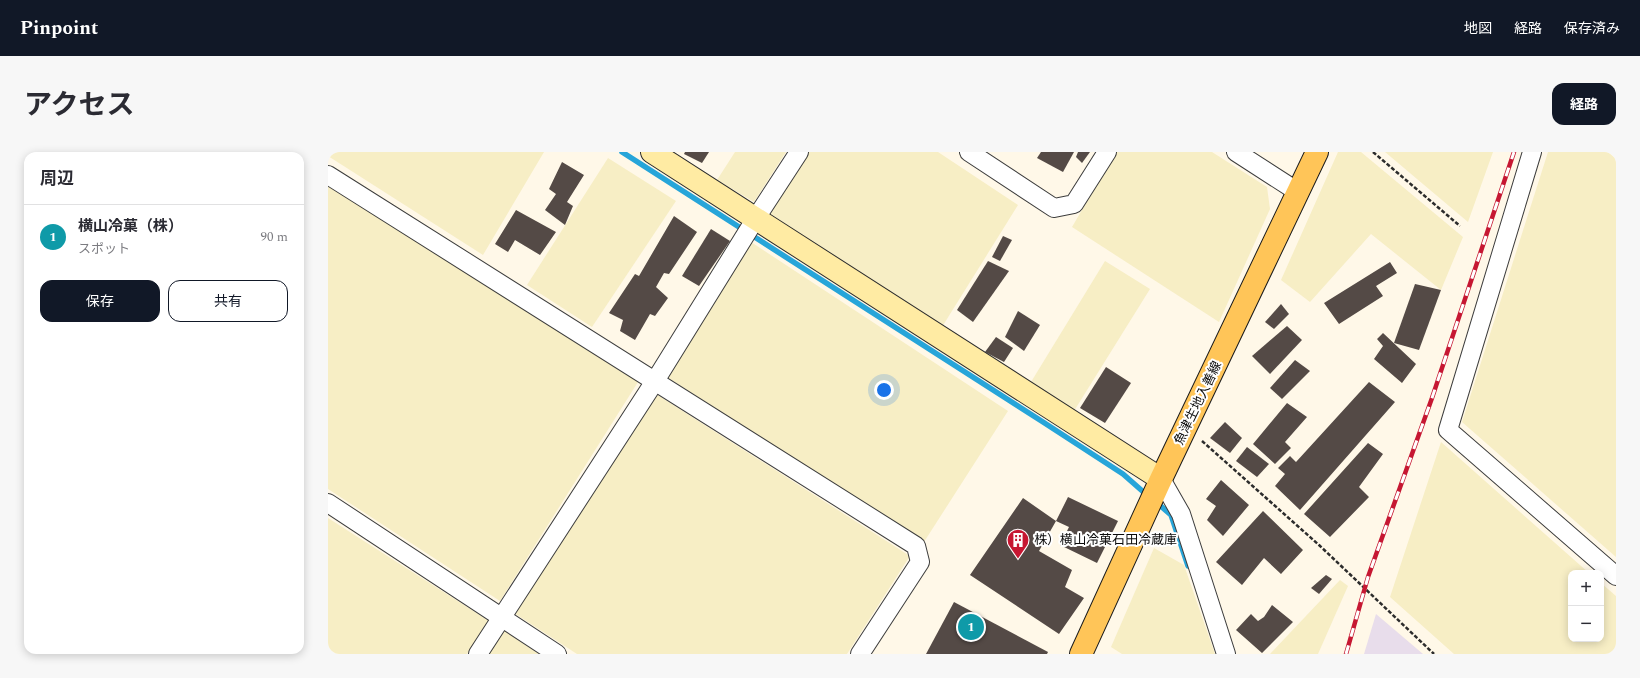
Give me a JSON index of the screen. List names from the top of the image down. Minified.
{"streets":{"main road":["魚津生地入善線"]},"places":{"building":["株）横山冷菓石田冷蔵庫"]},"page":{"header":"Pinpoint","nav":["地図","経路","保存済み"],"title":"アクセス","buttons":["経路",["保存","共有"]],"heading":"周辺","list":[{"mark":"1","name":"横山冷菓（株）","note":"スポット","value":"90 m"}],"map_buttons":["+","−"],"pins":"1"}}
